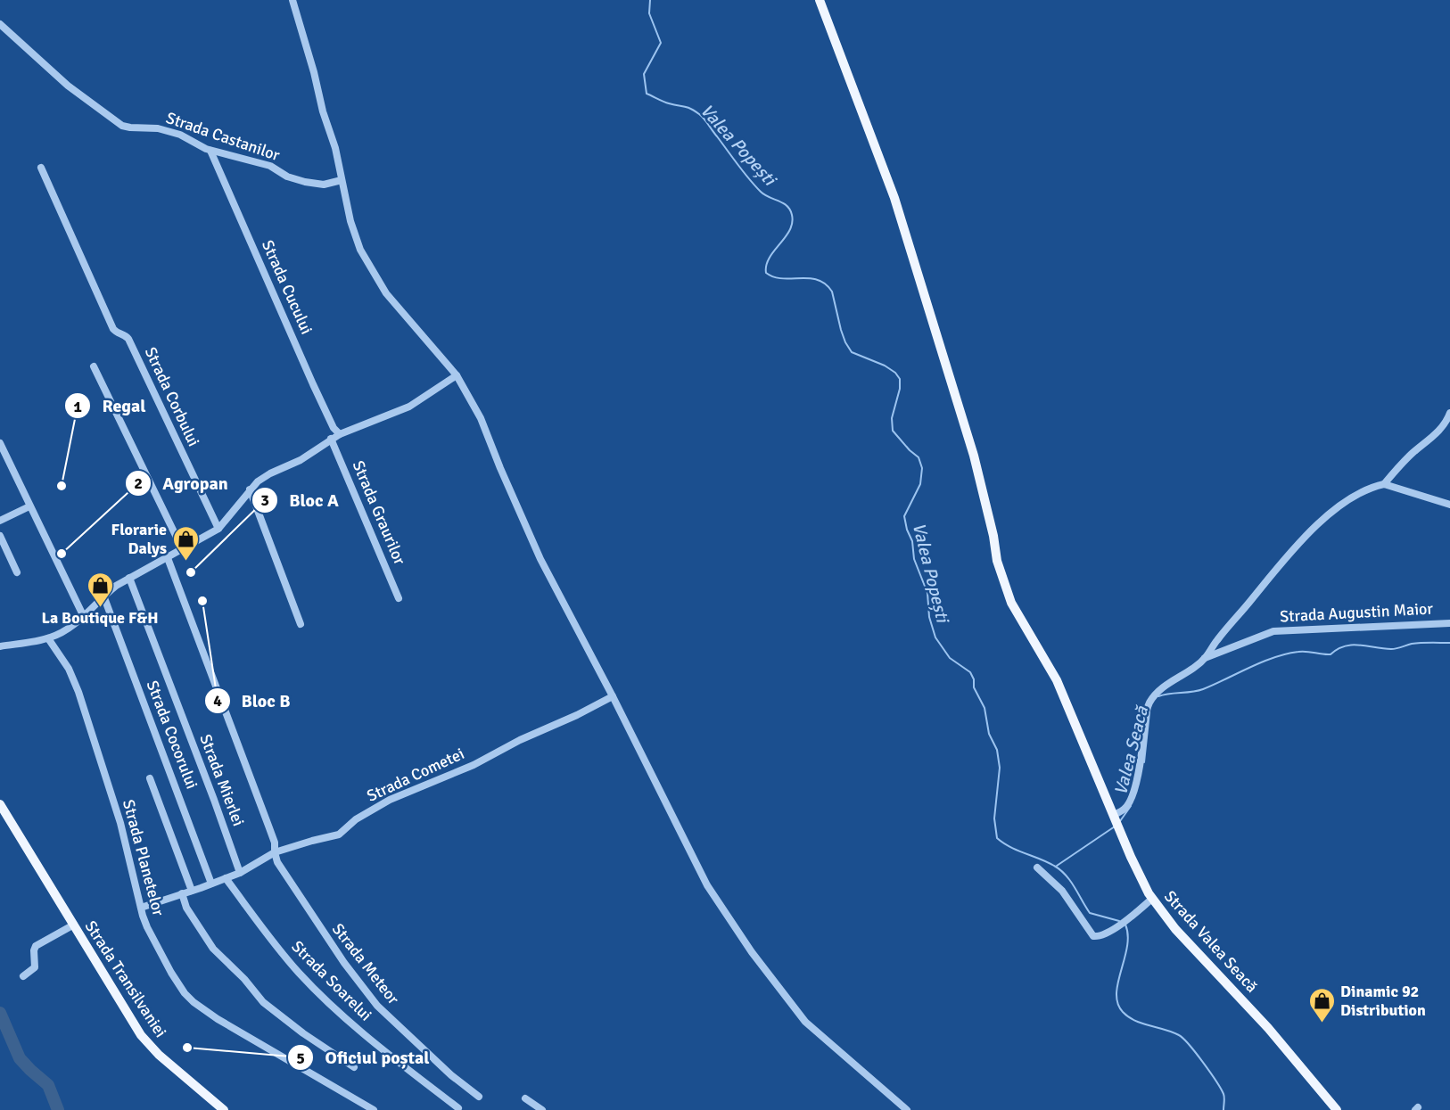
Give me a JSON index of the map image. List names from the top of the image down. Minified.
{"streets":{"main road":["Strada Valea Seacă","Strada Transilvaniei"],"street":["Strada Castanilor","Strada Cucului","Strada Corbului","Strada Graurilor","Strada Augustin Maior","Strada Cocorului","Strada Cometei","Strada Mierlei","Strada Planetelor","Strada Meteor","Strada Soarelui"]},"crossings":[["Strada Castanilor","Strada Cucului"],["Strada Cocorului","Strada Cometei"],["Strada Cometei","Strada Mierlei"],["Strada Cometei","Strada Planetelor"],["Strada Cometei","Strada Meteor"],["Strada Cometei","Strada Soarelui"]],"water":["Valea Popești","Valea Seacă"],"places":{"other":["Regal","Agropan","Bloc A","Bloc B","Oficiul poștal"],"shop":["Florarie Dalys","La Boutique F&H","Dinamic 92 Distribution"]}}
